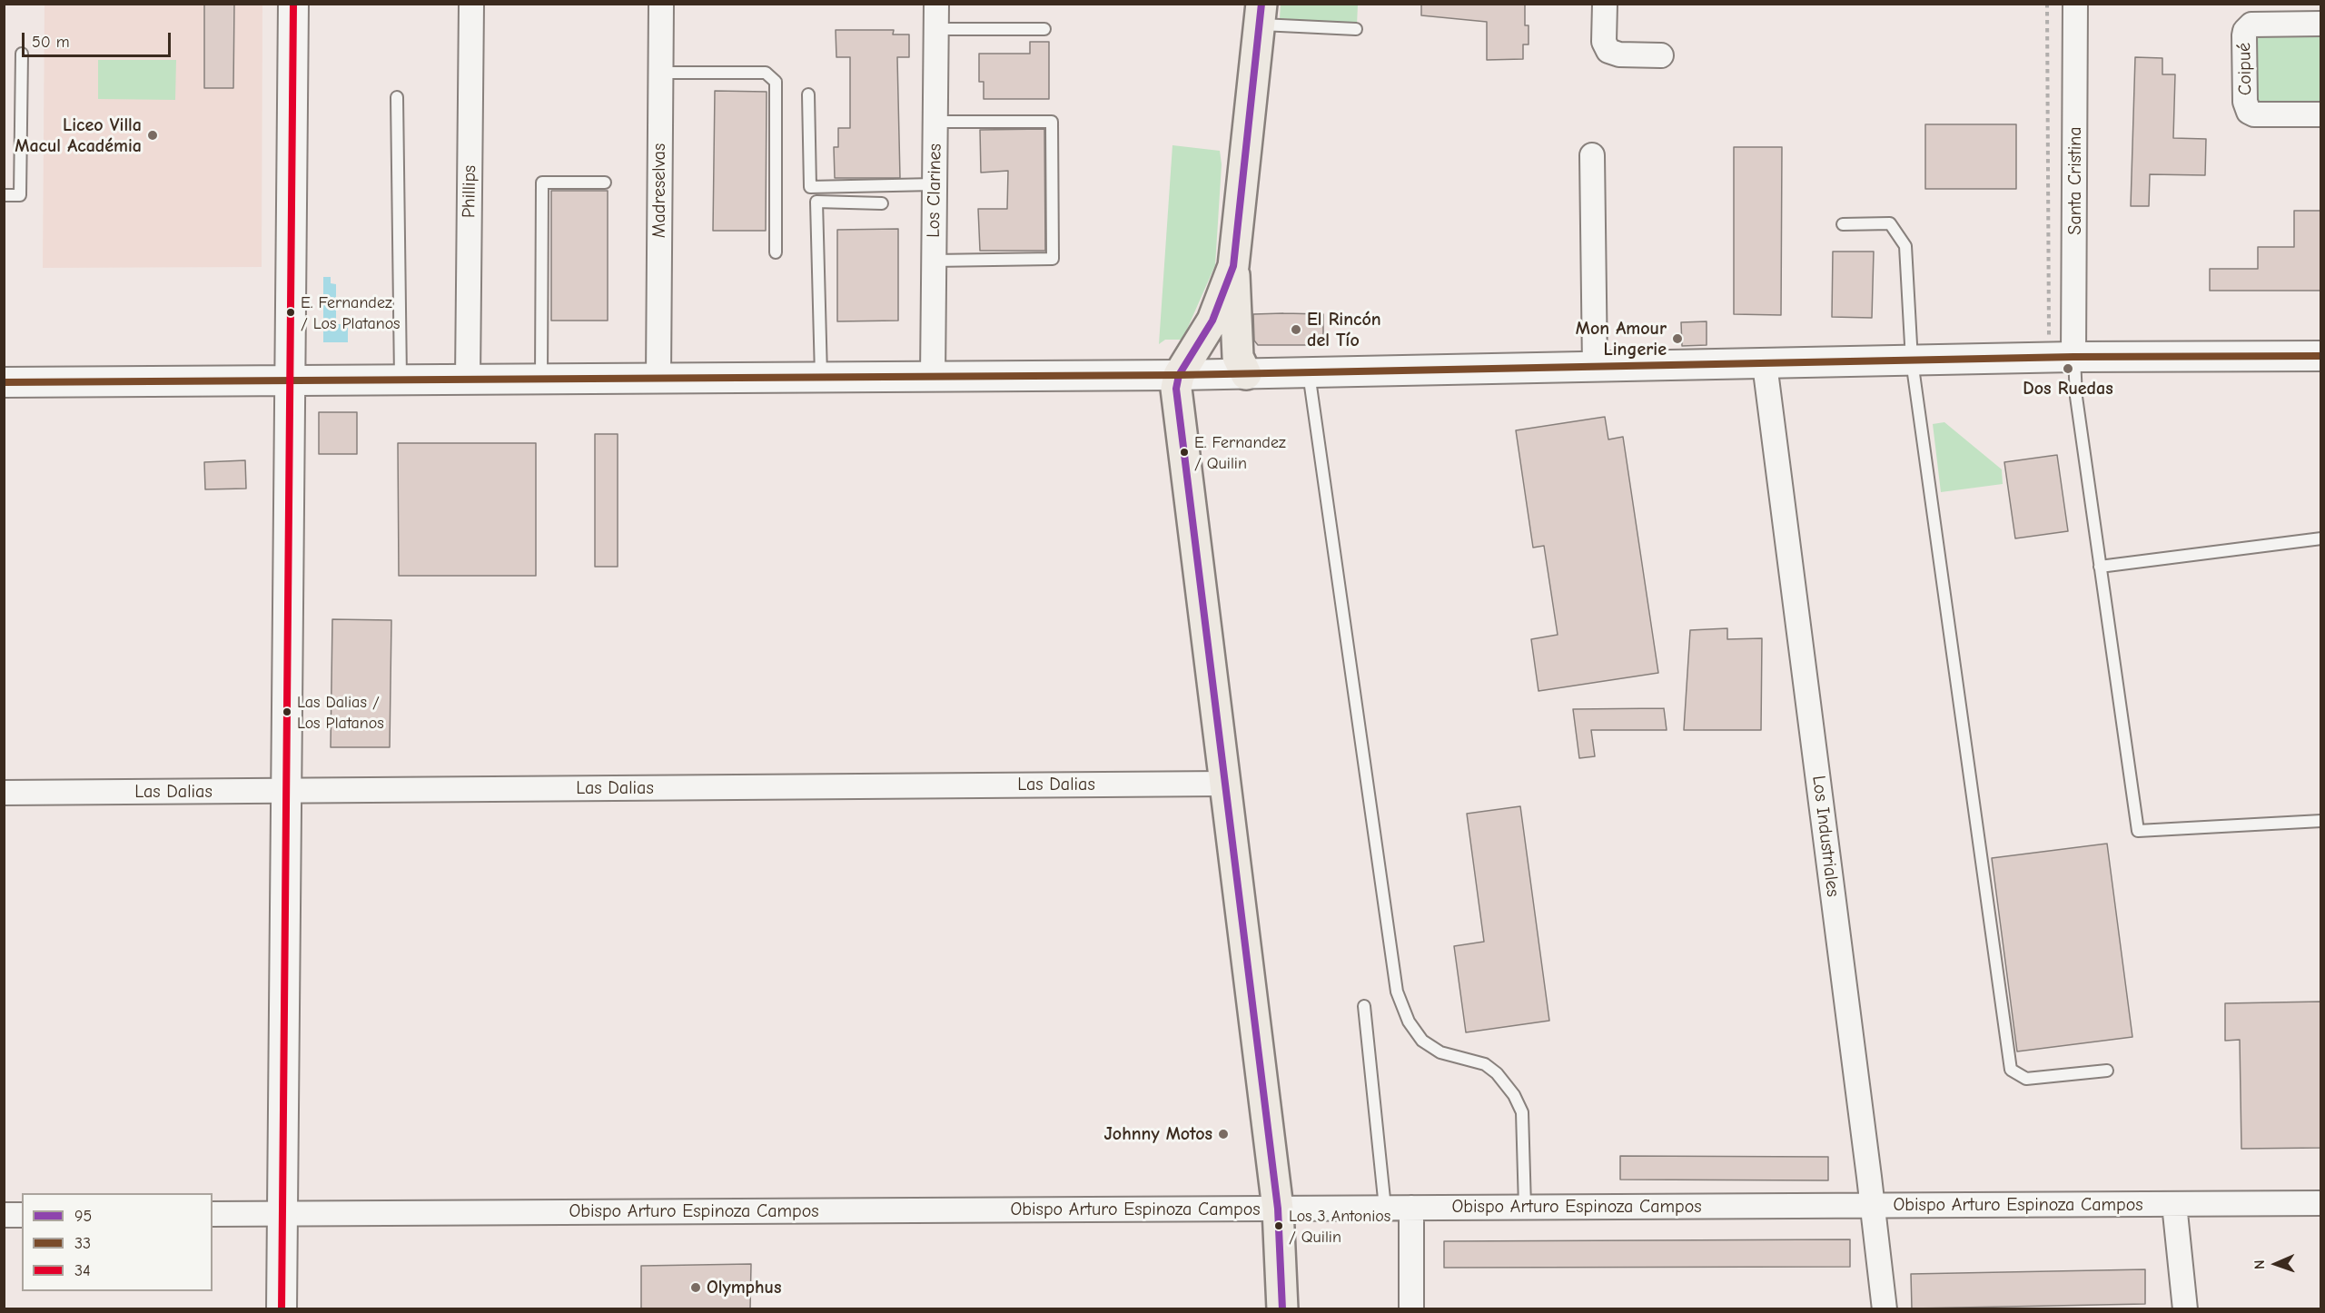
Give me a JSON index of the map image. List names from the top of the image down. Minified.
{"streets":{"street":["Coipué","Santa Cristina","Madreselvas","Los Clarines","Phillips","Las Dalias","Los Industriales","Obispo Arturo Espinoza Campos"]},"crossings":[["Los Industriales","Obispo Arturo Espinoza Campos"]],"places":["Liceo Villa Macul Académia","E. Fernandez / Los Platanos","El Rincón del Tío","Mon Amour Lingerie","Dos Ruedas","E. Fernandez / Quilin","Las Dalias / Los Platanos","Johnny Motos","Los 3 Antonios / Quilin","Olymphus"],"lines":["transit line 95","transit line 34","transit line 33"],"legend":["95","33","34"],"scale_bar":"50 m","north":"left"}
